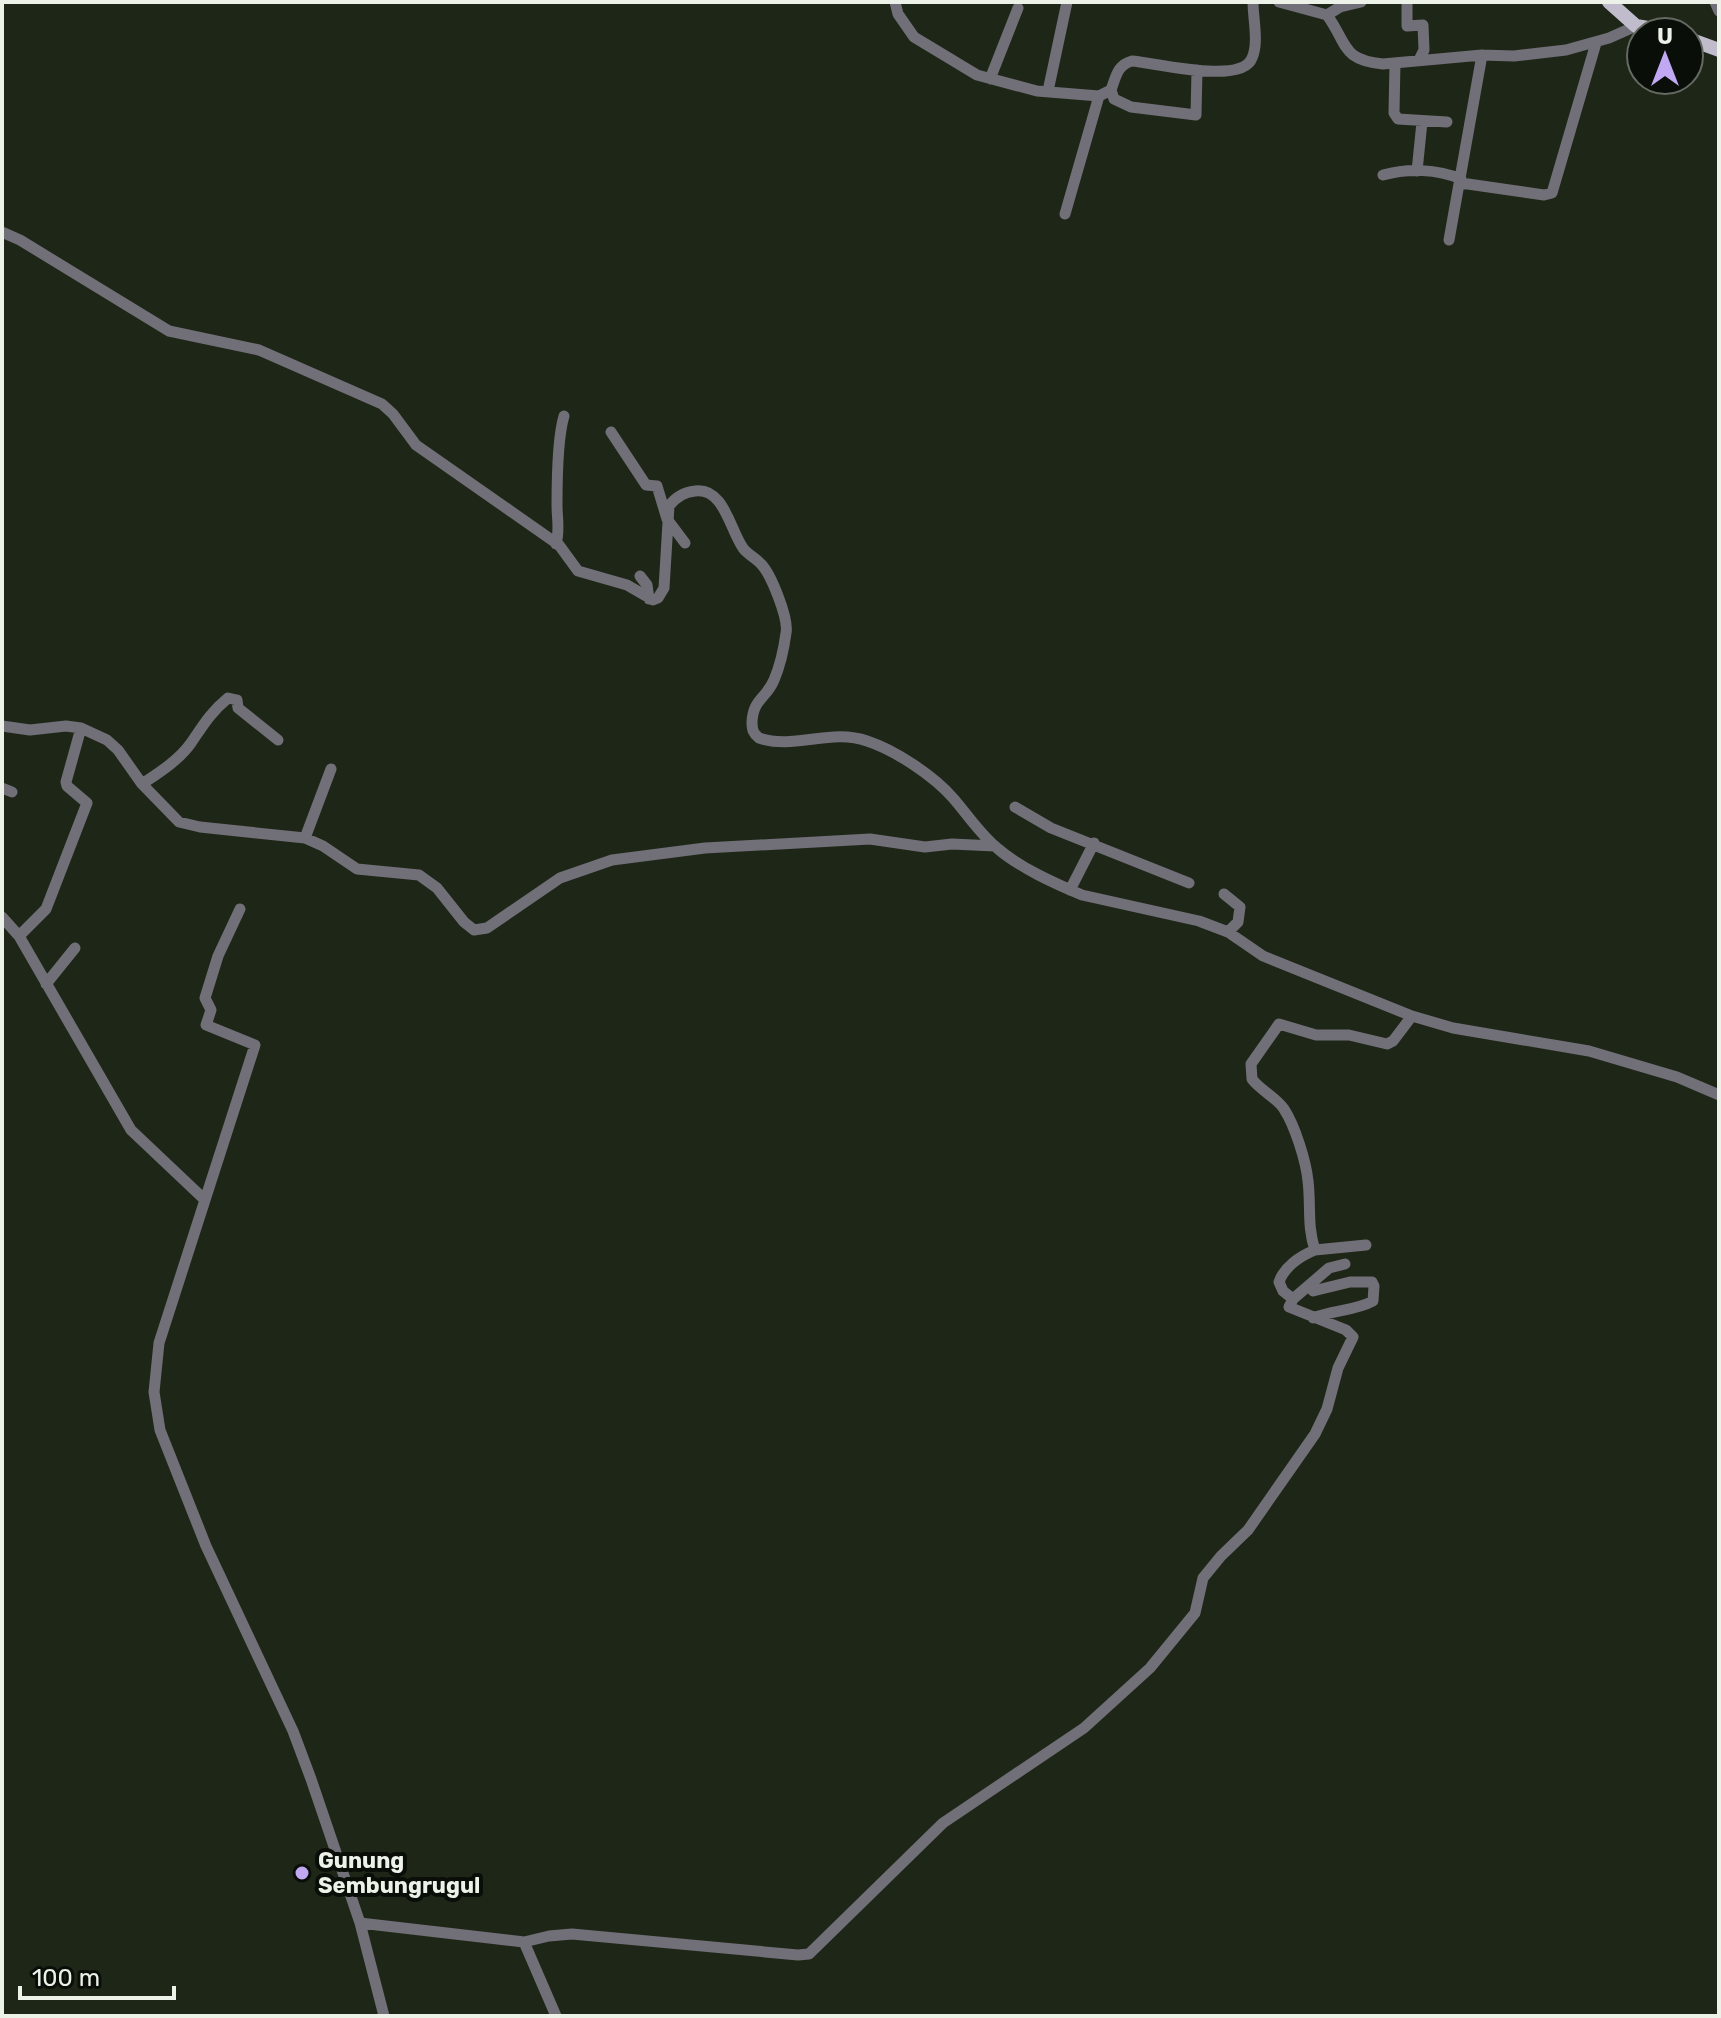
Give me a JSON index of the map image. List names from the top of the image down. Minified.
{"places":["Gunung Sembungrugul"],"scale_bar":"100 m","north":"top"}
